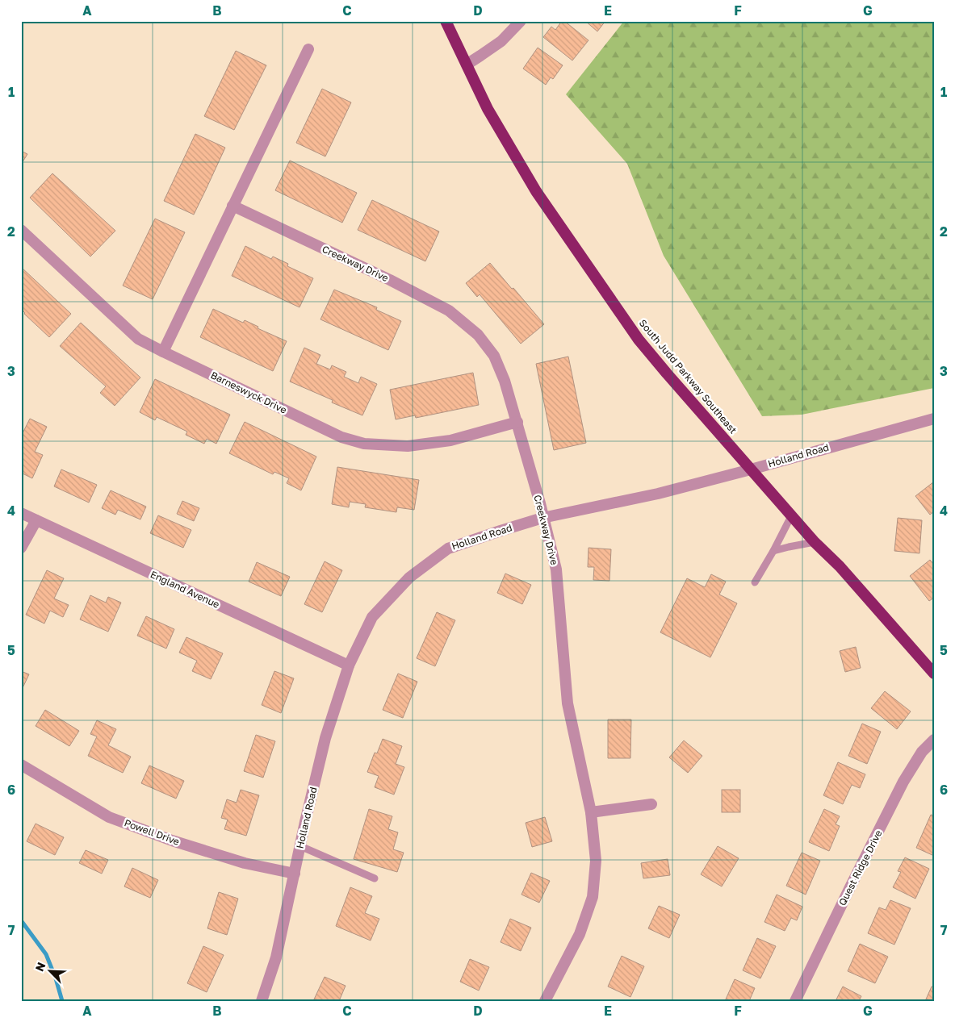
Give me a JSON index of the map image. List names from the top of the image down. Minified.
{"streets":{"highway":["South Judd Parkway Southeast"],"street":["Creekway Drive","Barneswyck Drive","Holland Road","England Avenue","Powell Drive","Quest Ridge Drive"]},"crossings":[["Creekway Drive","Barneswyck Drive"],["Creekway Drive","Holland Road"],["South Judd Parkway Southeast","Holland Road"],["Holland Road","England Avenue"],["Holland Road","Powell Drive"]],"north":"top left","grid":{"columns":["A","B","C","D","E","F","G"],"rows":["1","2","3","4","5","6","7"]}}
